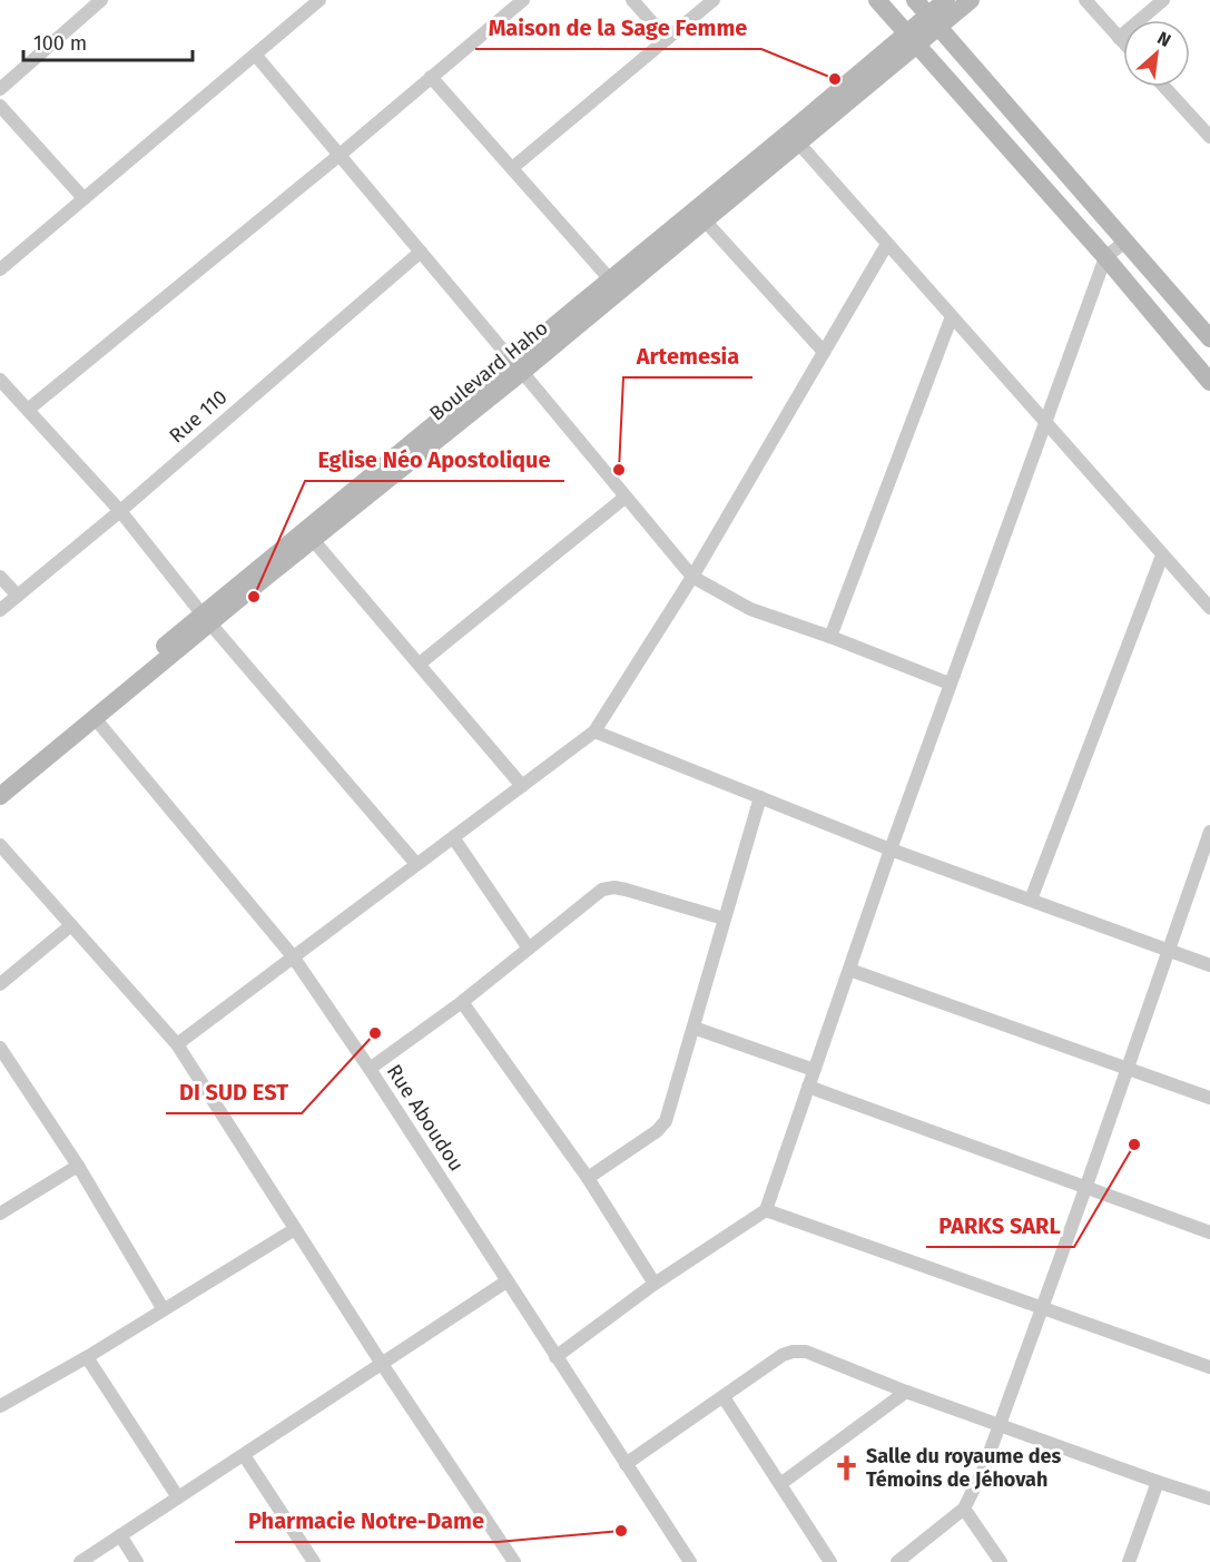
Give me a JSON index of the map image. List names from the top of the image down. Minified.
{"streets":{"main road":["Boulevard Haho"],"street":["Rue 110","Rue Aboudou"]},"crossings":[["Boulevard Haho","Rue Aboudou"]],"places":{"other":["Maison de la Sage Femme","Artemesia","Eglise Néo Apostolique","DI SUD EST","PARKS SARL","Pharmacie Notre-Dame"],"church":["Salle du royaume des Témoins de Jéhovah"]},"scale_bar":"100 m","north":"top right"}
